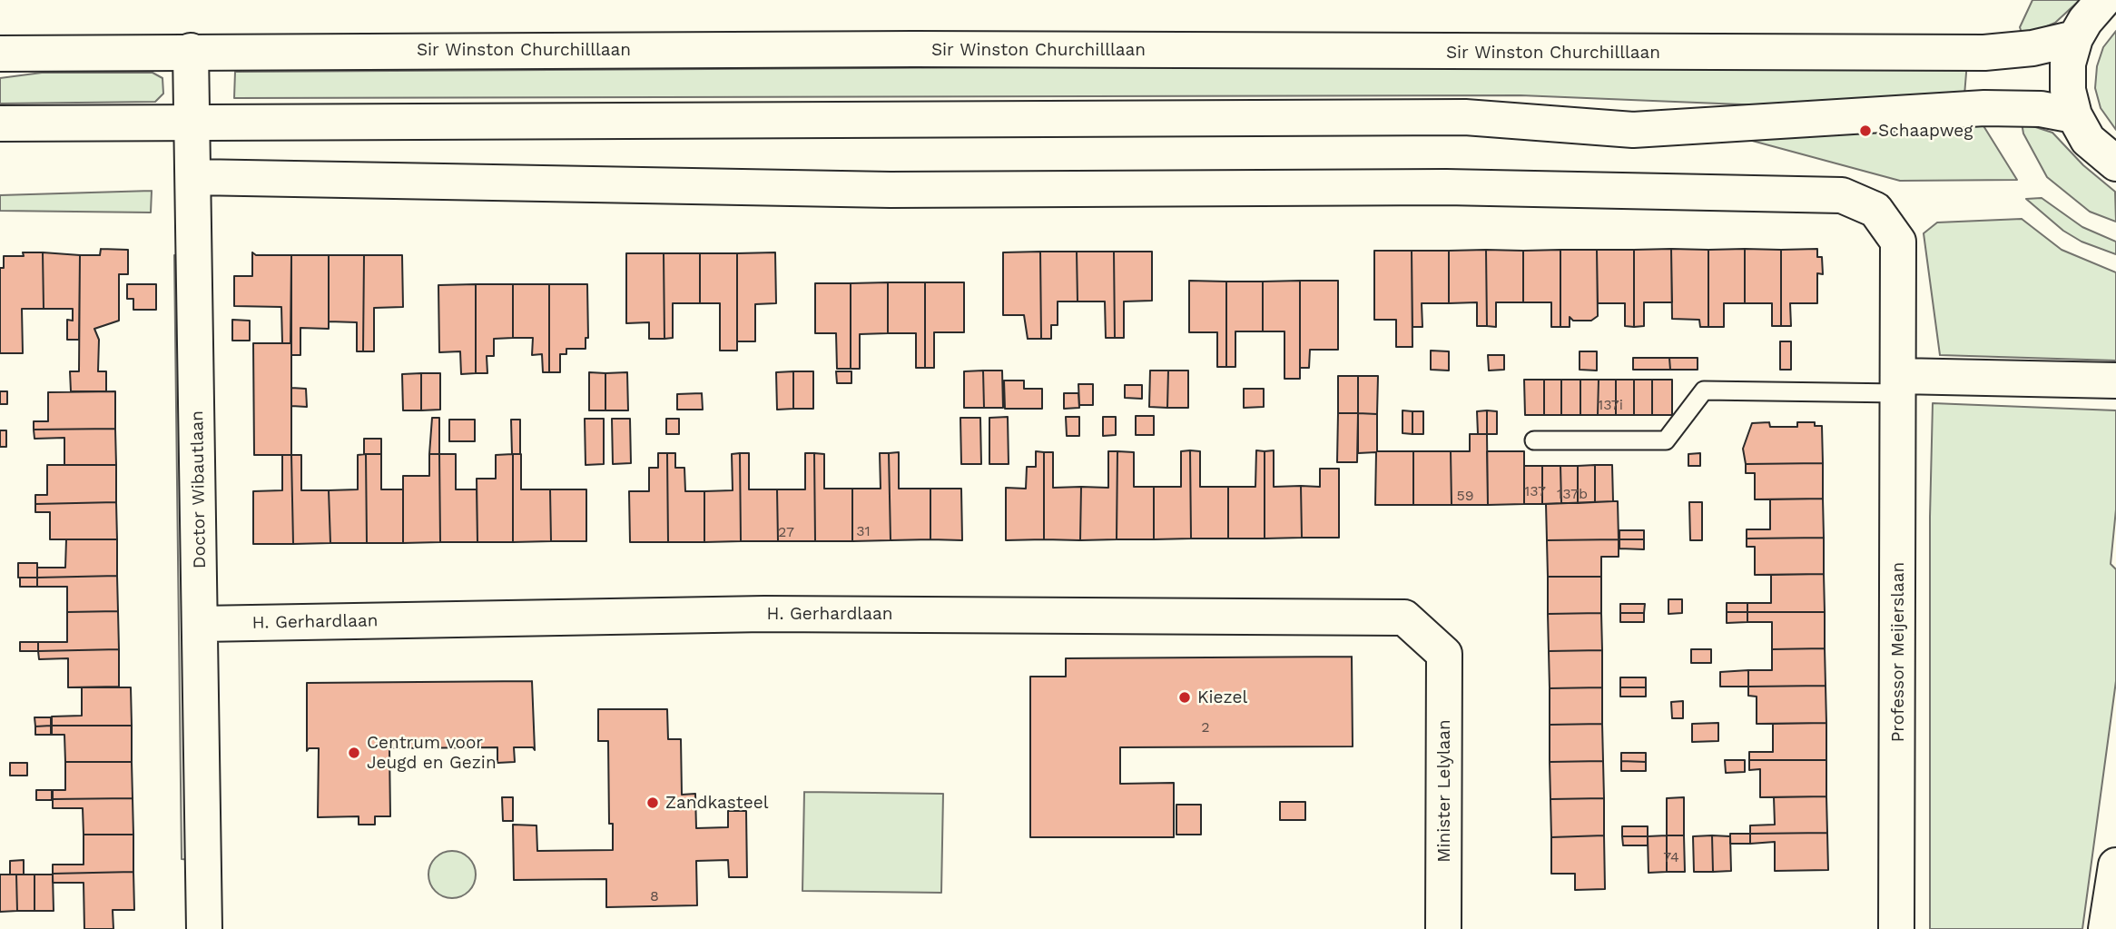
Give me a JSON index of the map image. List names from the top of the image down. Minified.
{"streets":{"street":["Sir Winston Churchilllaan","Doctor Wibautlaan","H. Gerhardlaan","Professor Meijerslaan","Minister Lelylaan"]},"crossings":[["Sir Winston Churchilllaan","Doctor Wibautlaan"],["Doctor Wibautlaan","H. Gerhardlaan"],["Doctor Wibautlaan","Professor Meijerslaan"],["H. Gerhardlaan","Minister Lelylaan"]],"places":["Schaapweg","Kiezel","Centrum voor Jeugd en Gezin","Zandkasteel"],"house_numbers":["137i","137","137b","59","31","27","2","74","8"]}
